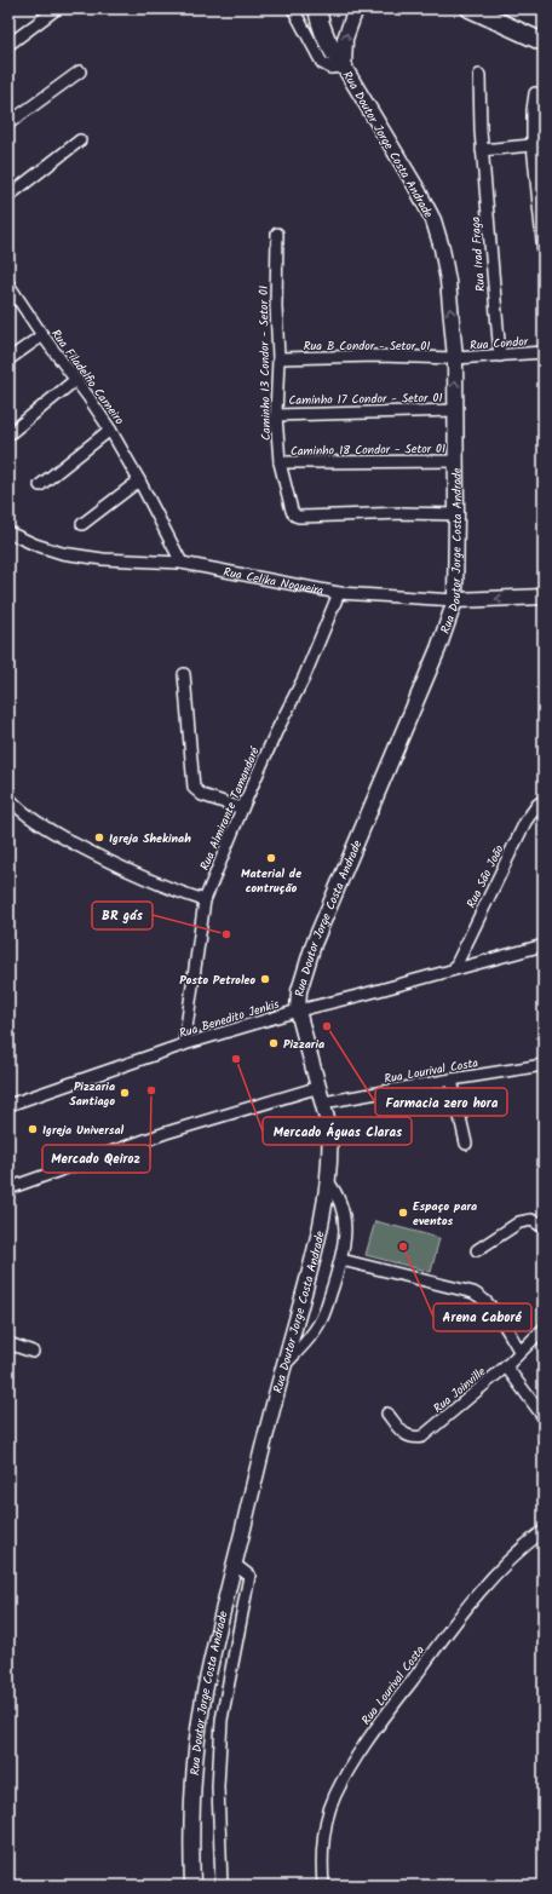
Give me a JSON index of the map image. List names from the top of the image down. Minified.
{"streets":{"main road":["Rua Doutor Jorge Costa Andrade","Rua Celika Nogueira"],"street":["Rua Irad Fraga","Rua Condor","Rua B Condor - Setor 01","Caminho 13 Condor - Setor 01","Rua Filadelfio Carneiro","Caminho 17 Condor - Setor 01","Caminho 18 Condor - Setor 01","Rua Almirante Tamandaré","Rua São João","Rua Benedito Jenkis","Rua Lourival Costa","Rua Joinville"]},"crossings":[["Rua Doutor Jorge Costa Andrade","Rua Condor"],["Rua Doutor Jorge Costa Andrade","Rua B Condor - Setor 01"],["Rua Doutor Jorge Costa Andrade","Caminho 13 Condor - Setor 01"],["Rua Doutor Jorge Costa Andrade","Caminho 17 Condor - Setor 01"],["Rua Doutor Jorge Costa Andrade","Caminho 18 Condor - Setor 01"],["Rua Doutor Jorge Costa Andrade","Rua Celika Nogueira"],["Rua Doutor Jorge Costa Andrade","Rua Benedito Jenkis"],["Rua Doutor Jorge Costa Andrade","Rua Lourival Costa"],["Rua Irad Fraga","Rua Condor"],["Rua Condor","Rua B Condor - Setor 01"],["Rua B Condor - Setor 01","Caminho 13 Condor - Setor 01"],["Caminho 13 Condor - Setor 01","Caminho 17 Condor - Setor 01"],["Caminho 13 Condor - Setor 01","Caminho 18 Condor - Setor 01"],["Rua Filadelfio Carneiro","Rua Celika Nogueira"],["Rua Celika Nogueira","Rua Almirante Tamandaré"],["Rua Almirante Tamandaré","Rua Benedito Jenkis"],["Rua São João","Rua Benedito Jenkis"]],"places":["Igreja Shekinah","Material de contrução","BR gás","Posto Petroleo","Farmacia zero hora","Pizzaria","Mercado Águas Claras","Mercado Qeiroz","Pizzaria Santiago","Igreja Universal","Espaço para eventos","Arena Caboré"]}
